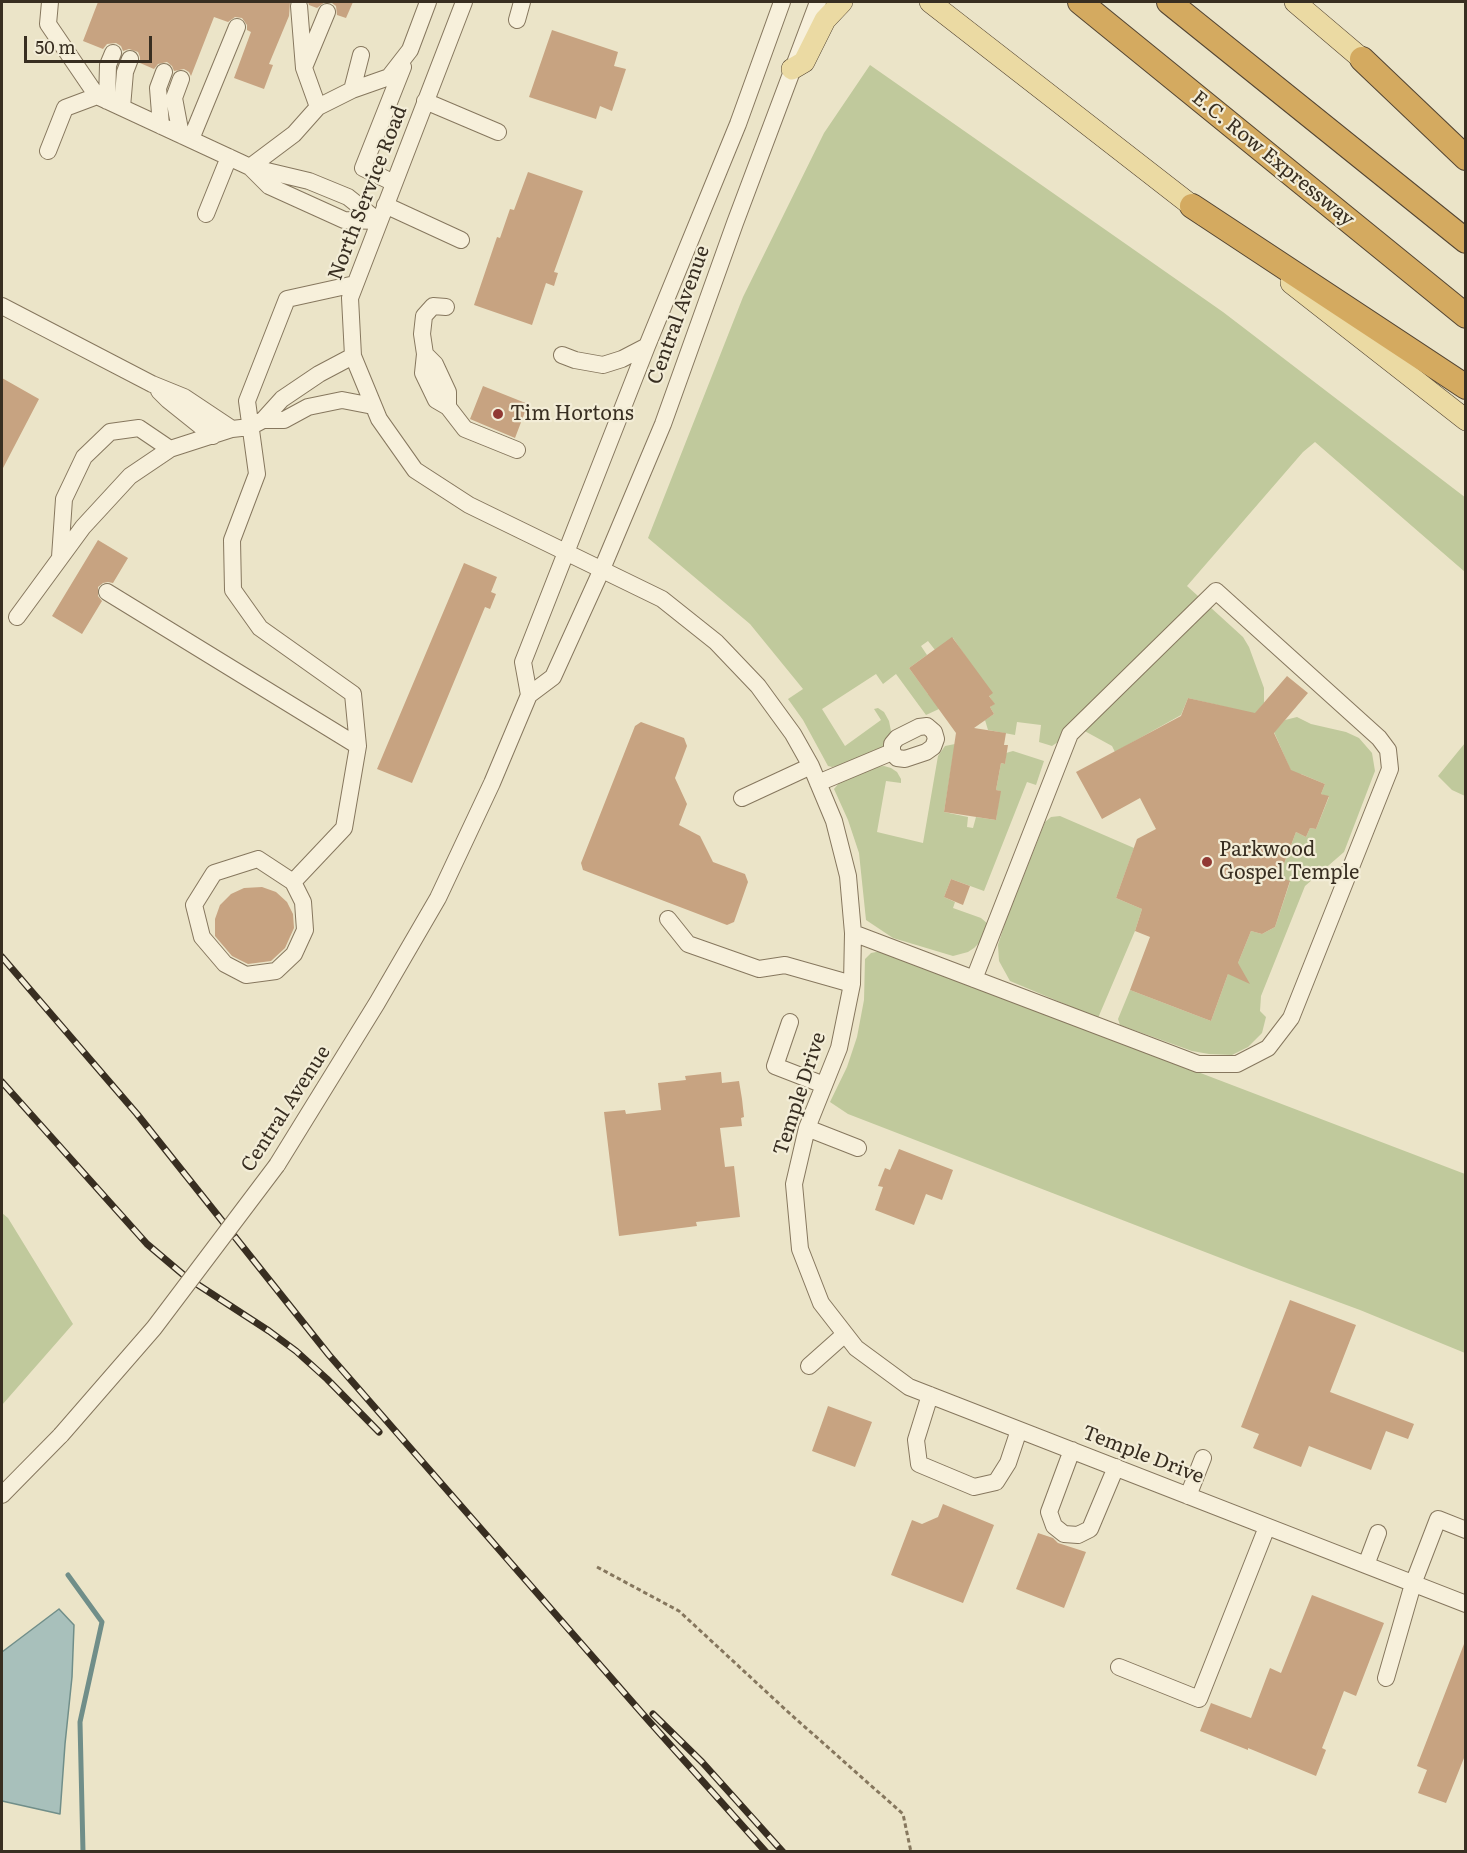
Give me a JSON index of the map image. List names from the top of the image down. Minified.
{"streets":{"highway":["E.C. Row Expressway"],"street":["North Service Road","Central Avenue","Temple Drive"]},"crossings":[["North Service Road","Central Avenue"],["North Service Road","Temple Drive"],["Central Avenue","Temple Drive"]],"places":["Tim Hortons","Parkwood Gospel Temple"],"scale_bar":"50 m"}
